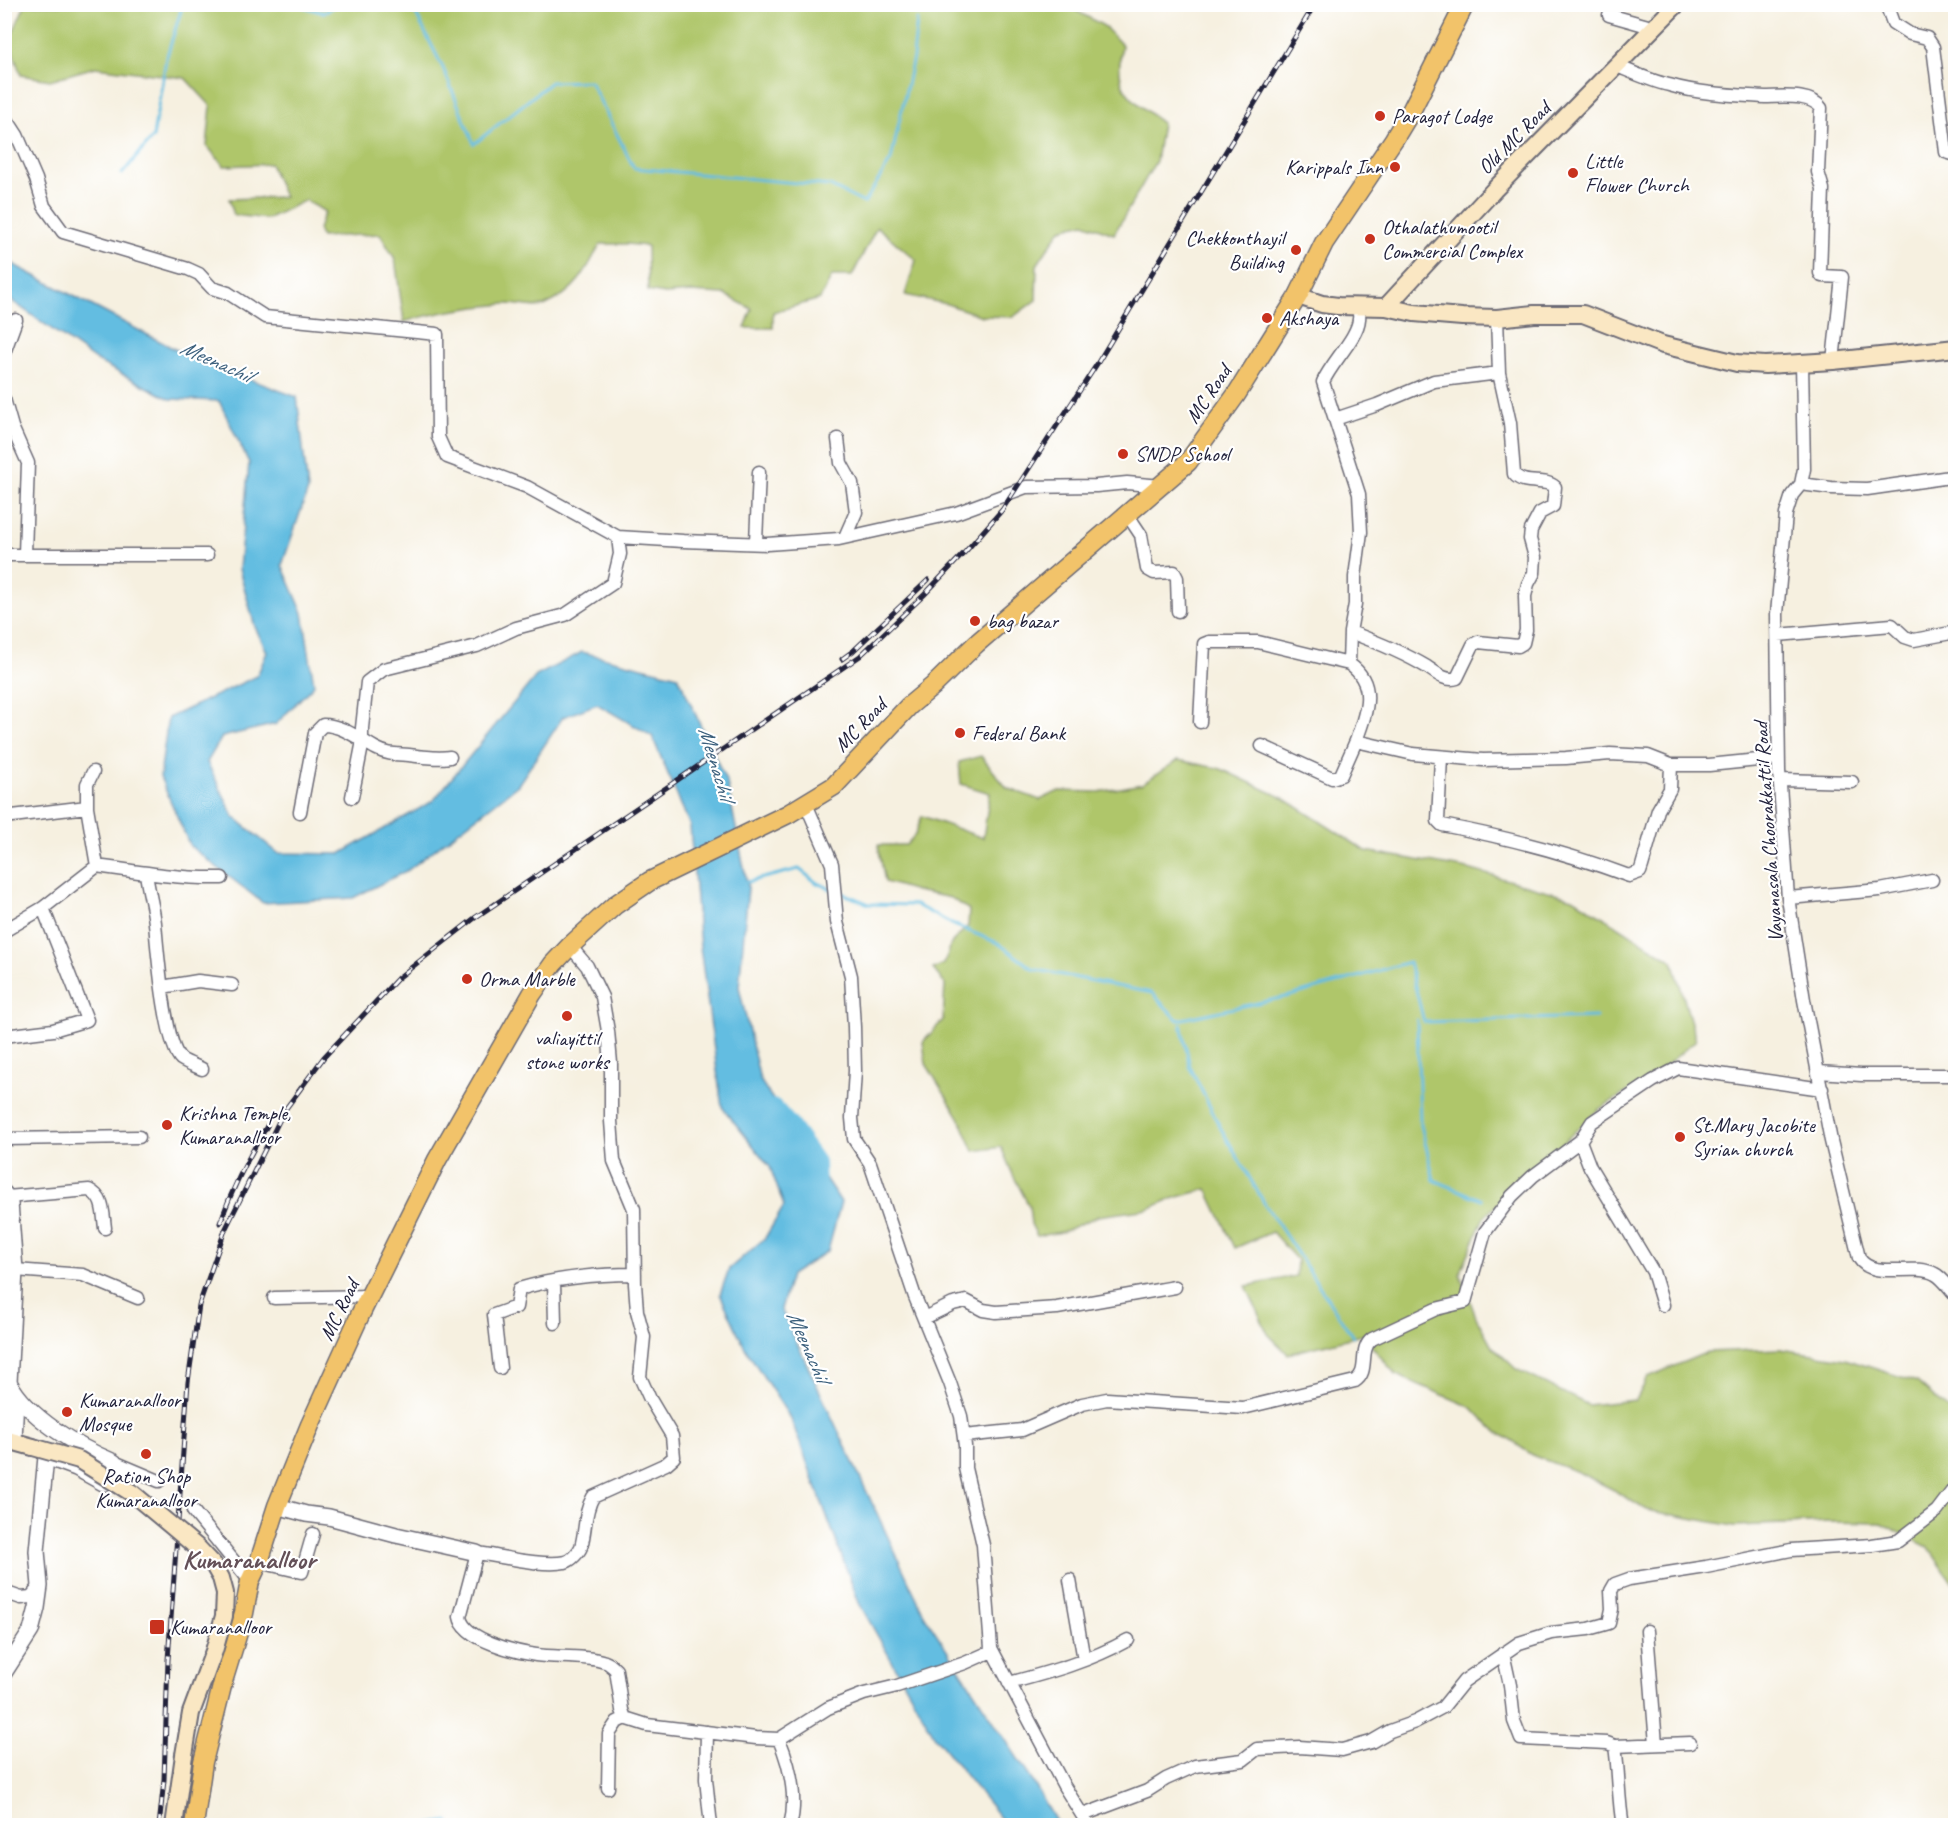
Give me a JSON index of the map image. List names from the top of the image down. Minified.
{"streets":{"main road":["Old MC Road","MC Road"],"street":["Vayanasala Choorakkattil Road"]},"districts":["Kumaranalloor"],"water":["Meenachil"],"places":{"other":["Paragot Lodge","Karippals Inn","Little Flower Church","Othalathumootil Commercial Complex","Chekkonthayil Building","Akshaya","SNDP School","bag bazar","Federal Bank","Orma Marble","valiayittil stone works","Krishna Temple, Kumaranalloor","St.Mary Jacobite Syrian church","Kumaranalloor Mosque","Ration Shop Kumaranalloor"],"transit":["Kumaranalloor"]}}
